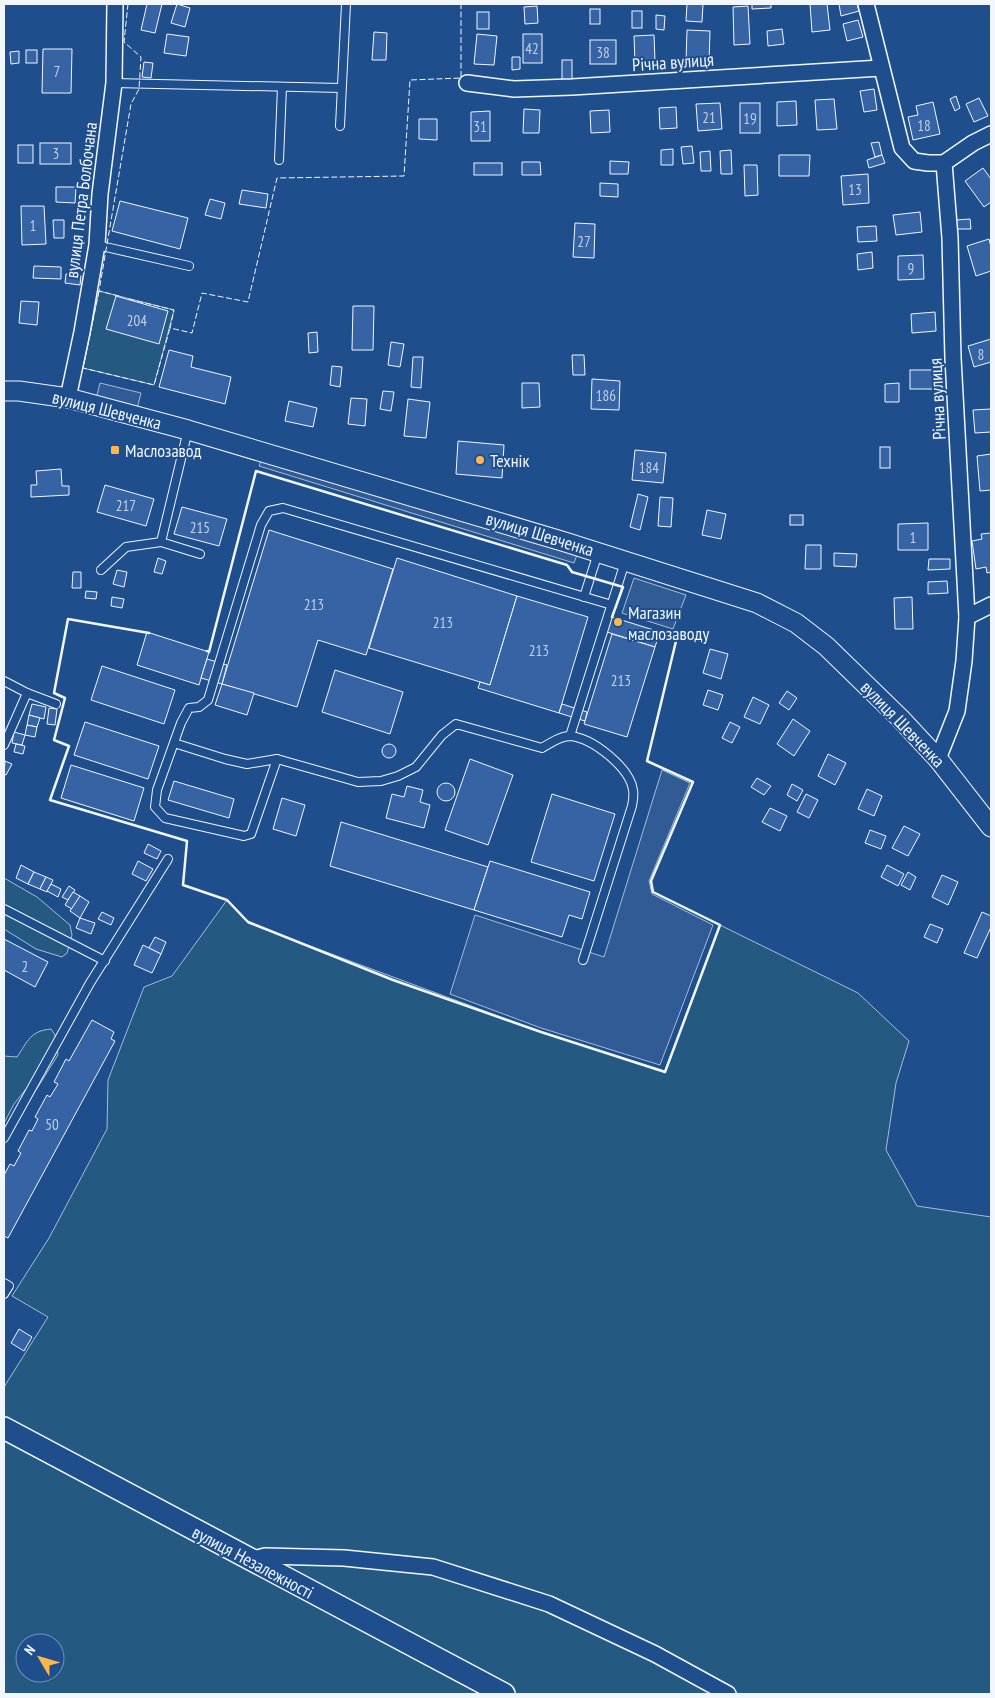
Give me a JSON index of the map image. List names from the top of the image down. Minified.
{"streets":{"main road":["вулиця Незалежності"],"street":["Річна вулиця","вулиця Петра Болбочана","вулиця Шевченка"]},"crossings":[["Річна вулиця","вулиця Шевченка"],["вулиця Петра Болбочана","вулиця Шевченка"]],"places":{"transit":["Маслозавод"],"other":["Технік","Магазин маслозаводу"]},"house_numbers":["42","38","7","21","19","18","31","3","13","1","27","9","204","8","186","184","217","215","1","213","213","213","213","2","50"],"north":"top left"}
